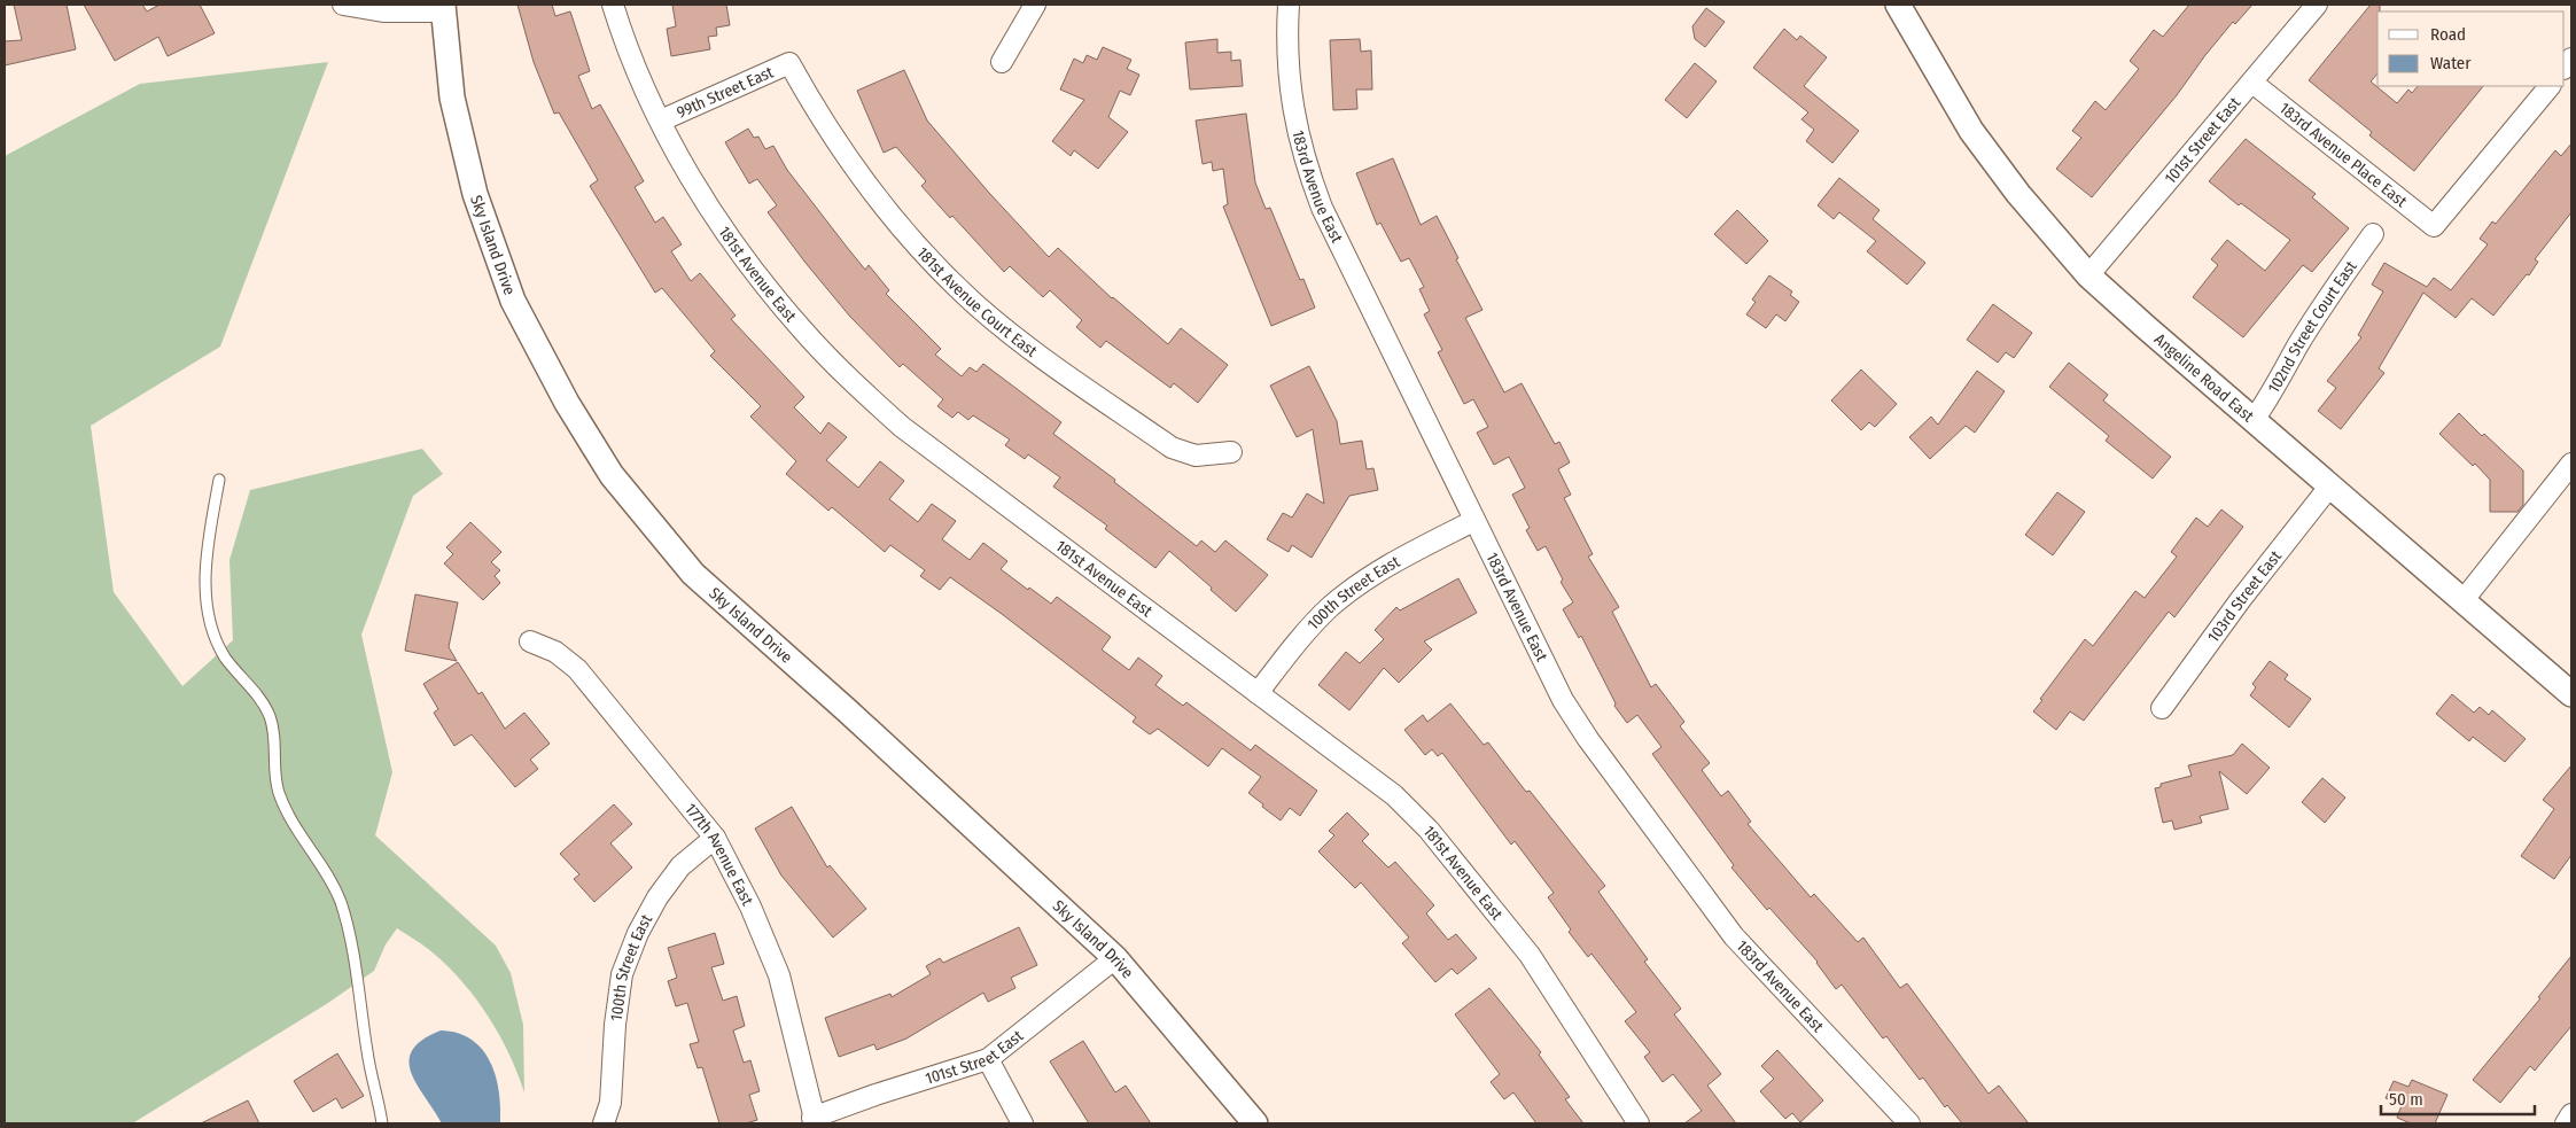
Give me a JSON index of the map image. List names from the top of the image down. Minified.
{"streets":{"street":["99th Street East","101st Street East","183rd Avenue Place East","183rd Avenue East","Sky Island Drive","181st Avenue East","181st Avenue Court East","102nd Street Court East","Angeline Road East","100th Street East","103rd Street East","177th Avenue East"]},"crossings":[["99th Street East","181st Avenue East"],["99th Street East","181st Avenue Court East"],["101st Street East","183rd Avenue Place East"],["101st Street East","Sky Island Drive"],["101st Street East","Angeline Road East"],["101st Street East","177th Avenue East"],["183rd Avenue East","100th Street East"],["181st Avenue East","100th Street East"],["102nd Street Court East","Angeline Road East"],["Angeline Road East","103rd Street East"],["100th Street East","177th Avenue East"]],"legend":["Road","Water"],"scale_bar":"50 m"}
